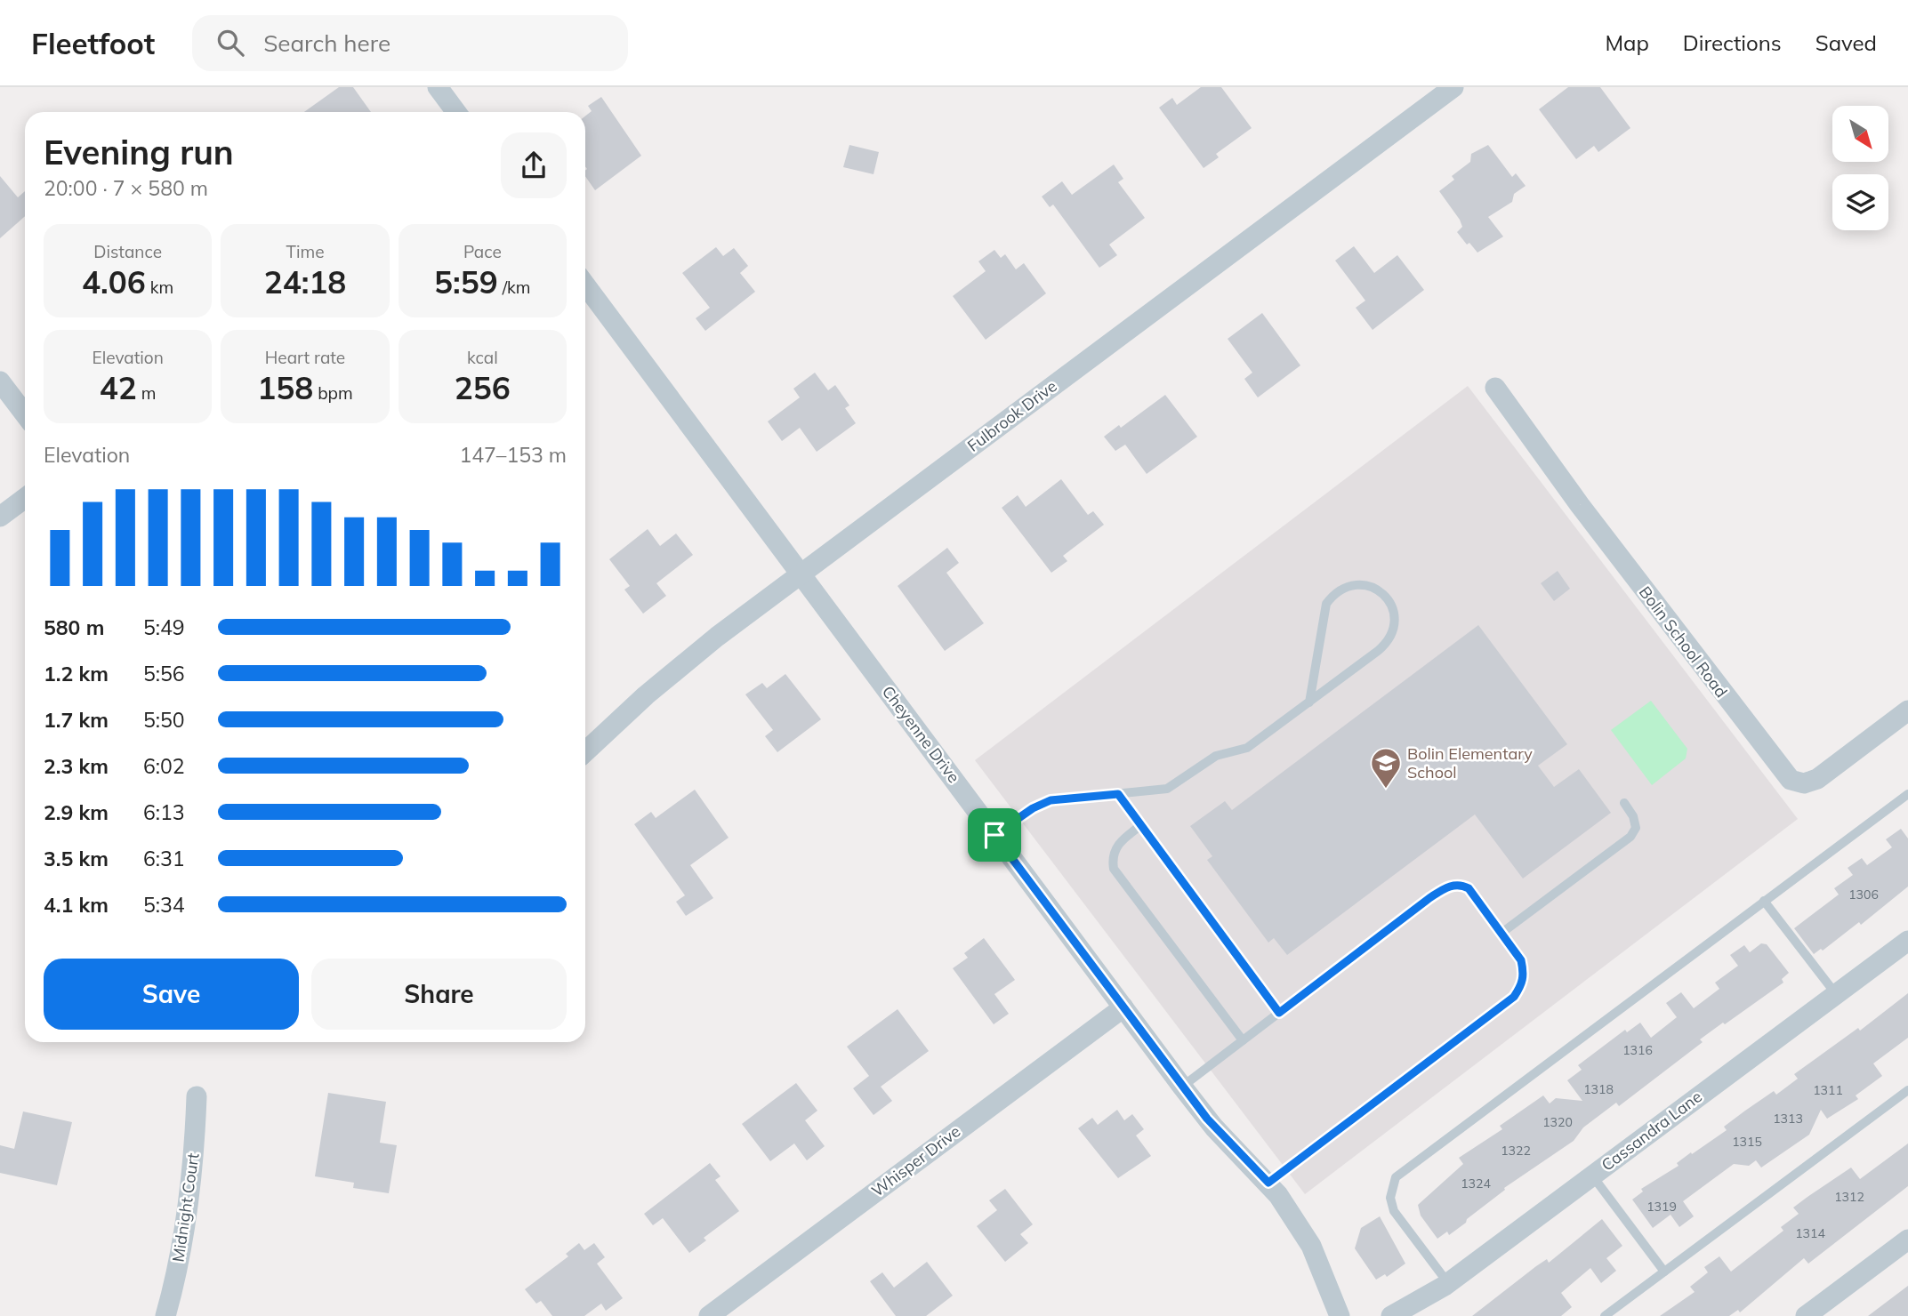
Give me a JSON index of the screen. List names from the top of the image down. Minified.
{"streets":{"street":["Fulbrook Drive","Bolin School Road","Cheyenne Drive","Cassandra Lane","Whisper Drive","Midnight Court"]},"crossings":[["Fulbrook Drive","Cheyenne Drive"],["Cheyenne Drive","Whisper Drive"]],"places":{"school or university":["Bolin Elementary School"]},"house_numbers":["1306","1316","1318","1311","1313","1320","1315","1322","1324","1312","1319","1314"],"north":"bottom right","page":{"header":"Fleetfoot","search":"Search here","nav":["Map","Directions","Saved"],"heading":["Evening run","20:00 · 7 × 580 m"],"stats":[["Distance","4.06 km"],["Time","24:18"],["Pace","5:59 /km"],["Elevation","42 m"],["Heart rate","158 bpm"],["kcal","256"]],"chart":["Elevation","147–153 m"],"list":[{"name":"580 m","note":"5:49"},{"name":"1.2 km","note":"5:56"},{"name":"1.7 km","note":"5:50"},{"name":"2.3 km","note":"6:02"},{"name":"2.9 km","note":"6:13"},{"name":"3.5 km","note":"6:31"},{"name":"4.1 km","note":"5:34"}],"buttons":["Save","Share"]}}
